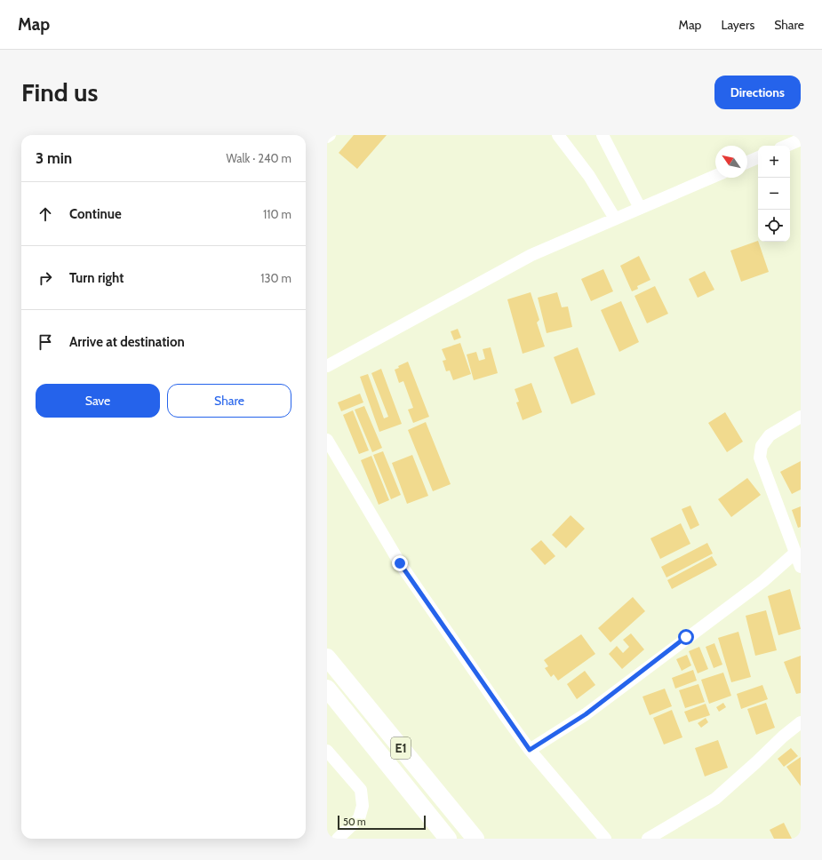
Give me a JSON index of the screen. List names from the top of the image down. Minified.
{"streets":{"highway":["E1"]},"scale_bar":"50 m","north":"top left","page":{"header":"Map","nav":["Map","Layers","Share"],"buttons":["Directions",["Save","Share"]],"title":"Find us","heading":["3 min","Walk · 240 m"],"map_buttons":["+","−"],"list":[["Continue","110 m"],["Turn right","130 m"],"Arrive at destination"],"scale":"50 m"}}
